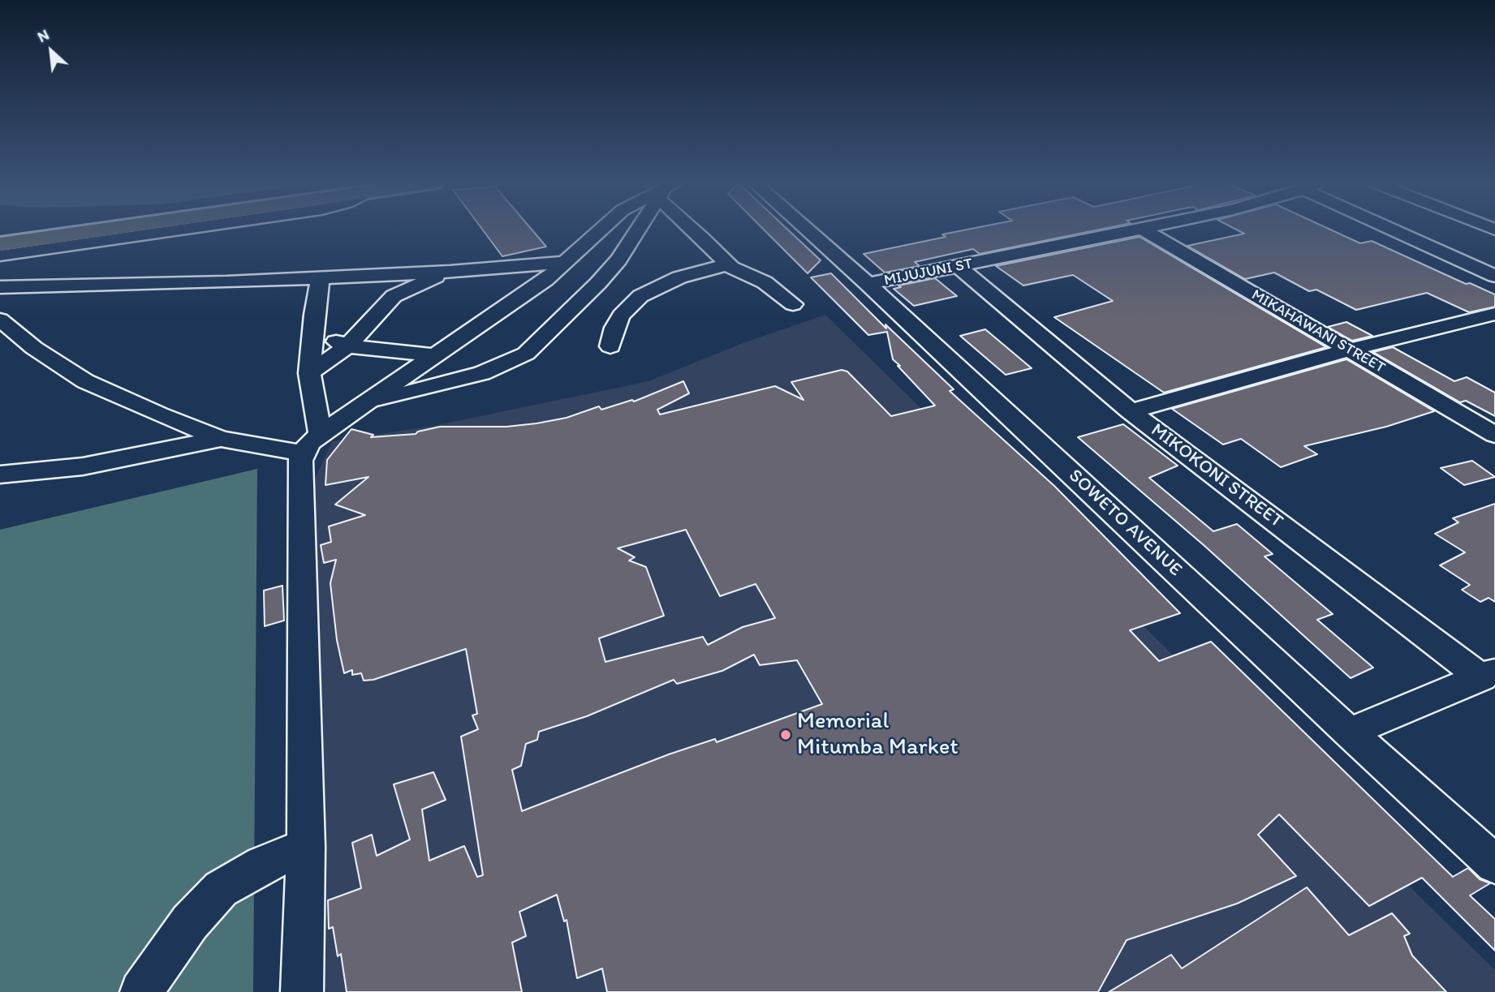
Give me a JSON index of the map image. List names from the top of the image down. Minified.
{"streets":{"street":["MIJUJUNI ST","MIKAHAWANI STREET","MIKOKONI STREET","SOWETO AVENUE"]},"crossings":[["MIJUJUNI ST","MIKAHAWANI STREET"],["MIJUJUNI ST","MIKOKONI STREET"],["MIJUJUNI ST","SOWETO AVENUE"]],"places":["Memorial Mitumba Market"],"north":"top left"}
